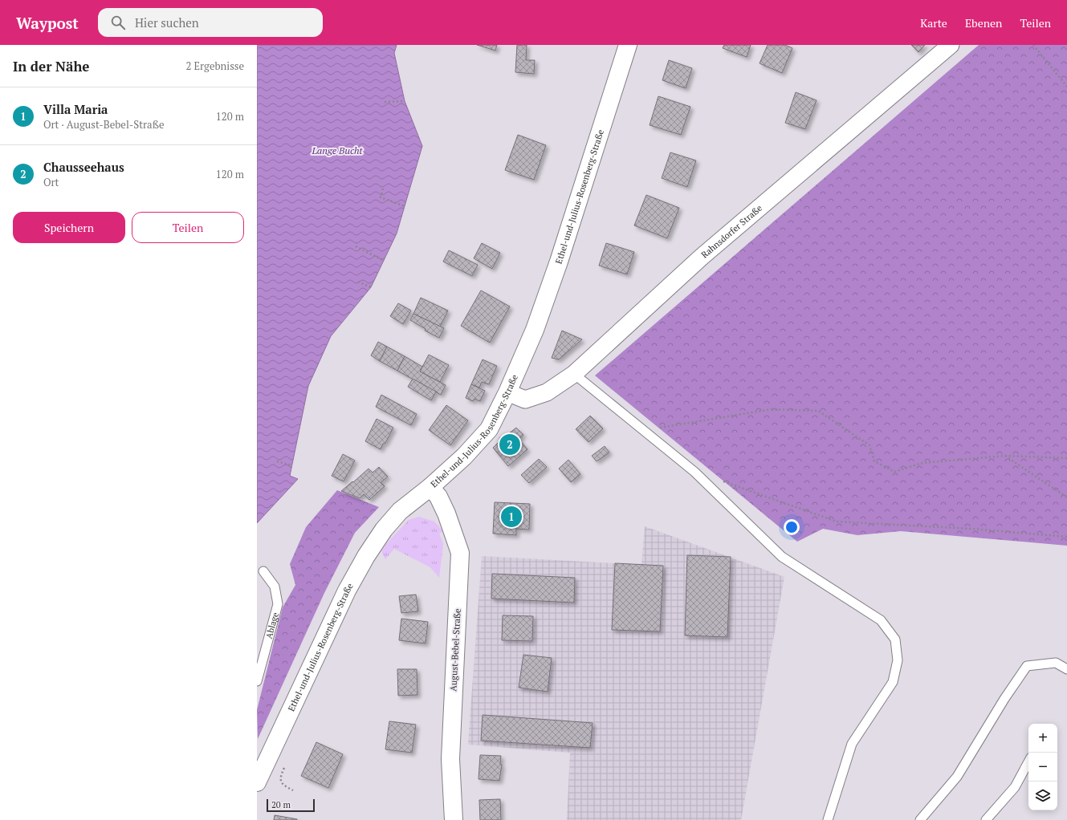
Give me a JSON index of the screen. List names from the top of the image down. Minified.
{"streets":{"main road":["Ethel-und-Julius-Rosenberg-Straße","August-Bebel-Straße"],"street":["Rahnsdorfer Straße"],"lane":["Ablage"]},"crossings":[["Ethel-und-Julius-Rosenberg-Straße","Rahnsdorfer Straße"],["Ethel-und-Julius-Rosenberg-Straße","August-Bebel-Straße"]],"water":["Lange Bucht"],"scale_bar":"20 m","page":{"header":"Waypost","search":"Hier suchen","nav":["Karte","Ebenen","Teilen"],"heading":["In der Nähe","2 Ergebnisse"],"list":[{"mark":"1","name":"Villa Maria","note":"Ort · August-Bebel-Straße","value":"120 m"},{"mark":"2","name":"Chausseehaus","note":"Ort","value":"120 m"}],"buttons":["Speichern","Teilen"],"pins":["2","1"],"map_buttons":["+","−"],"scale":"20 m"}}
